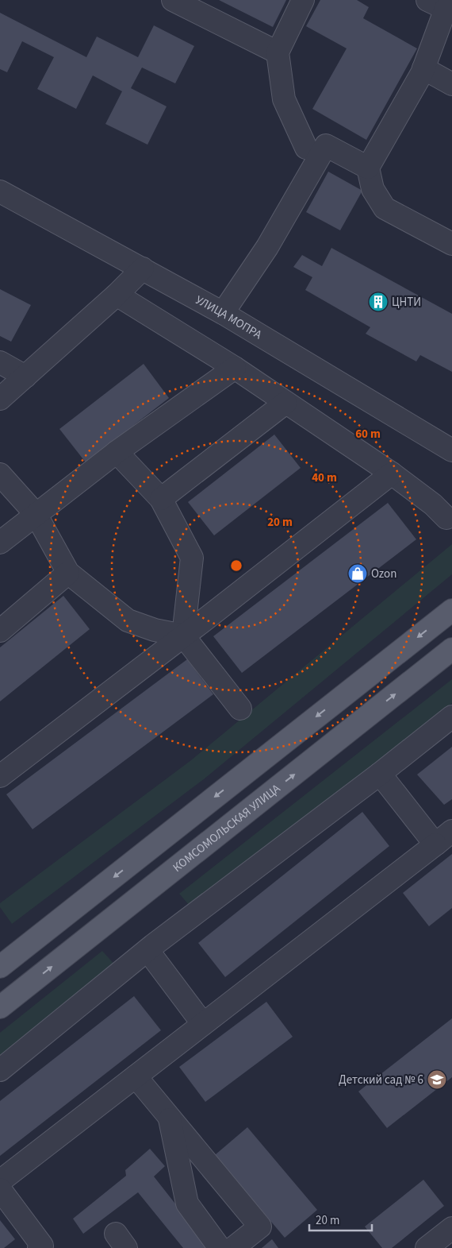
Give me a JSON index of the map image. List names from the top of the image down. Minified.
{"streets":{"main road":["КОМСОМОЛЬСКАЯ УЛИЦА"],"street":["УЛИЦА МОПРА"]},"places":{"building":["ЦНТИ"],"shop":["Ozon"],"school or university":["Детский сад № 6"]},"scale_bar":"20 m","rings":["60 m","40 m","20 m"]}
